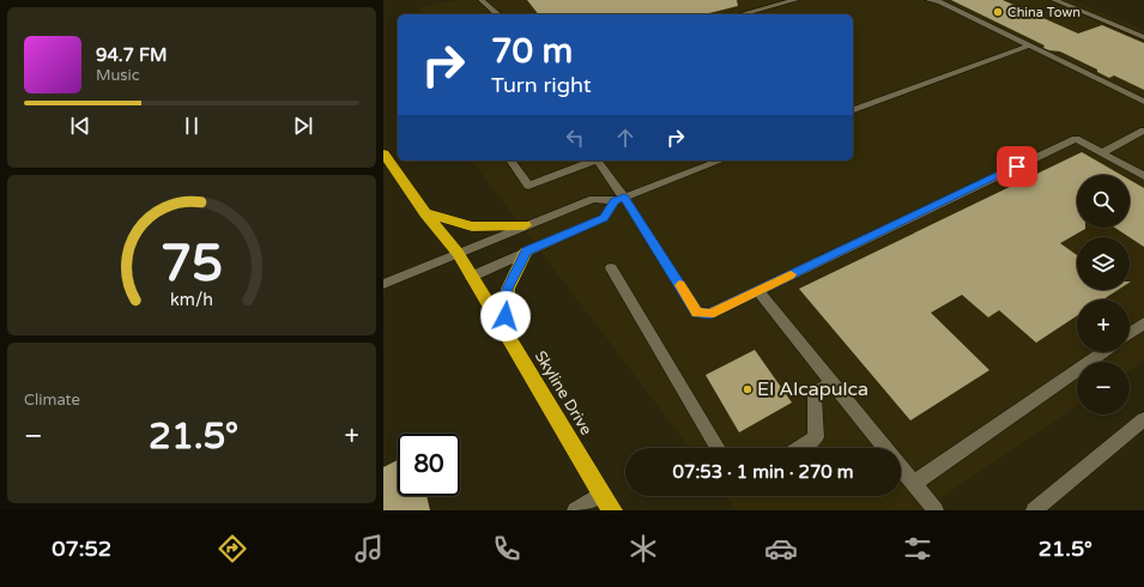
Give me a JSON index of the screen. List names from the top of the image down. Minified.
{"streets":{"highway":["Skyline Drive"]},"places":["China Town","El Alcapulca"],"page":{"turn":["70 m","Turn right"],"song":["94.7 FM","Music"],"map_buttons":["+","−"],"tile":"Climate","heat":["−","21.5°","+"],"limit":"80","trip":"07:53 · 1 min · 270 m","tabs":["07:52","21.5°"],"gauge":["75","km/h"]}}
